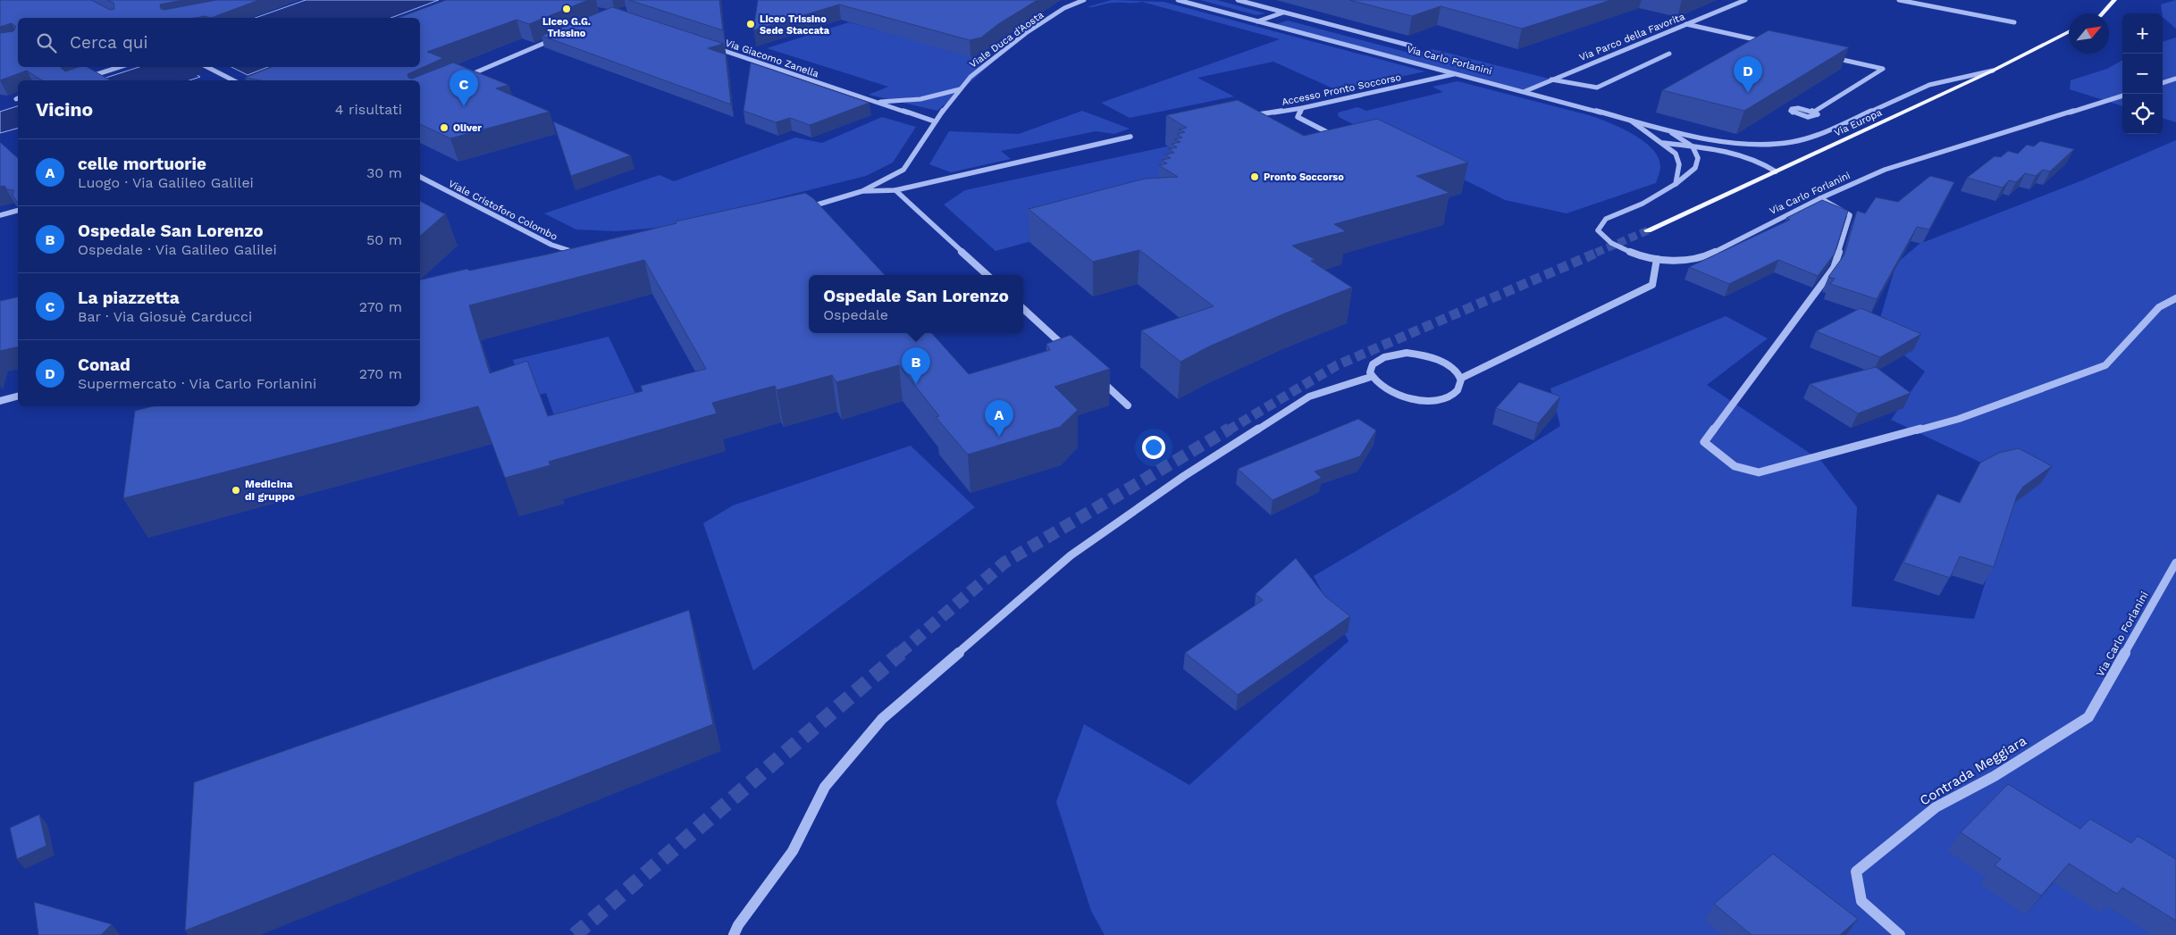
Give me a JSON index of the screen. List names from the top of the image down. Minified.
{"streets":{"main road":["Via Europa"],"street":["Via Parco della Favorita","Viale Duca d'Aosta","Via Giacomo Zanella","Via Carlo Forlanini","Accesso Pronto Soccorso","Viale Cristoforo Colombo","Contrada Meggiara"]},"crossings":[["Via Parco della Favorita","Via Carlo Forlanini"],["Viale Duca d'Aosta","Via Giacomo Zanella"],["Via Carlo Forlanini","Accesso Pronto Soccorso"],["Via Carlo Forlanini","Contrada Meggiara"]],"places":["Liceo G.G. Trissino","Liceo Trissino Sede Staccata","Oliver","Pronto Soccorso","Medicina di gruppo"],"north":"top right","page":{"map_buttons":["+","−"],"search":"Cerca qui","pins":["D","C","B","A"],"heading":["Vicino","4 risultati"],"list":[{"mark":"A","name":"celle mortuorie","note":"Luogo · Via Galileo Galilei","value":"30 m"},{"mark":"B","name":"Ospedale San Lorenzo","note":"Ospedale · Via Galileo Galilei","value":"50 m"},{"mark":"C","name":"La piazzetta","note":"Bar · Via Giosuè Carducci","value":"270 m"},{"mark":"D","name":"Conad","note":"Supermercato · Via Carlo Forlanini","value":"270 m"}],"popup":["Ospedale San Lorenzo","Ospedale"]}}
